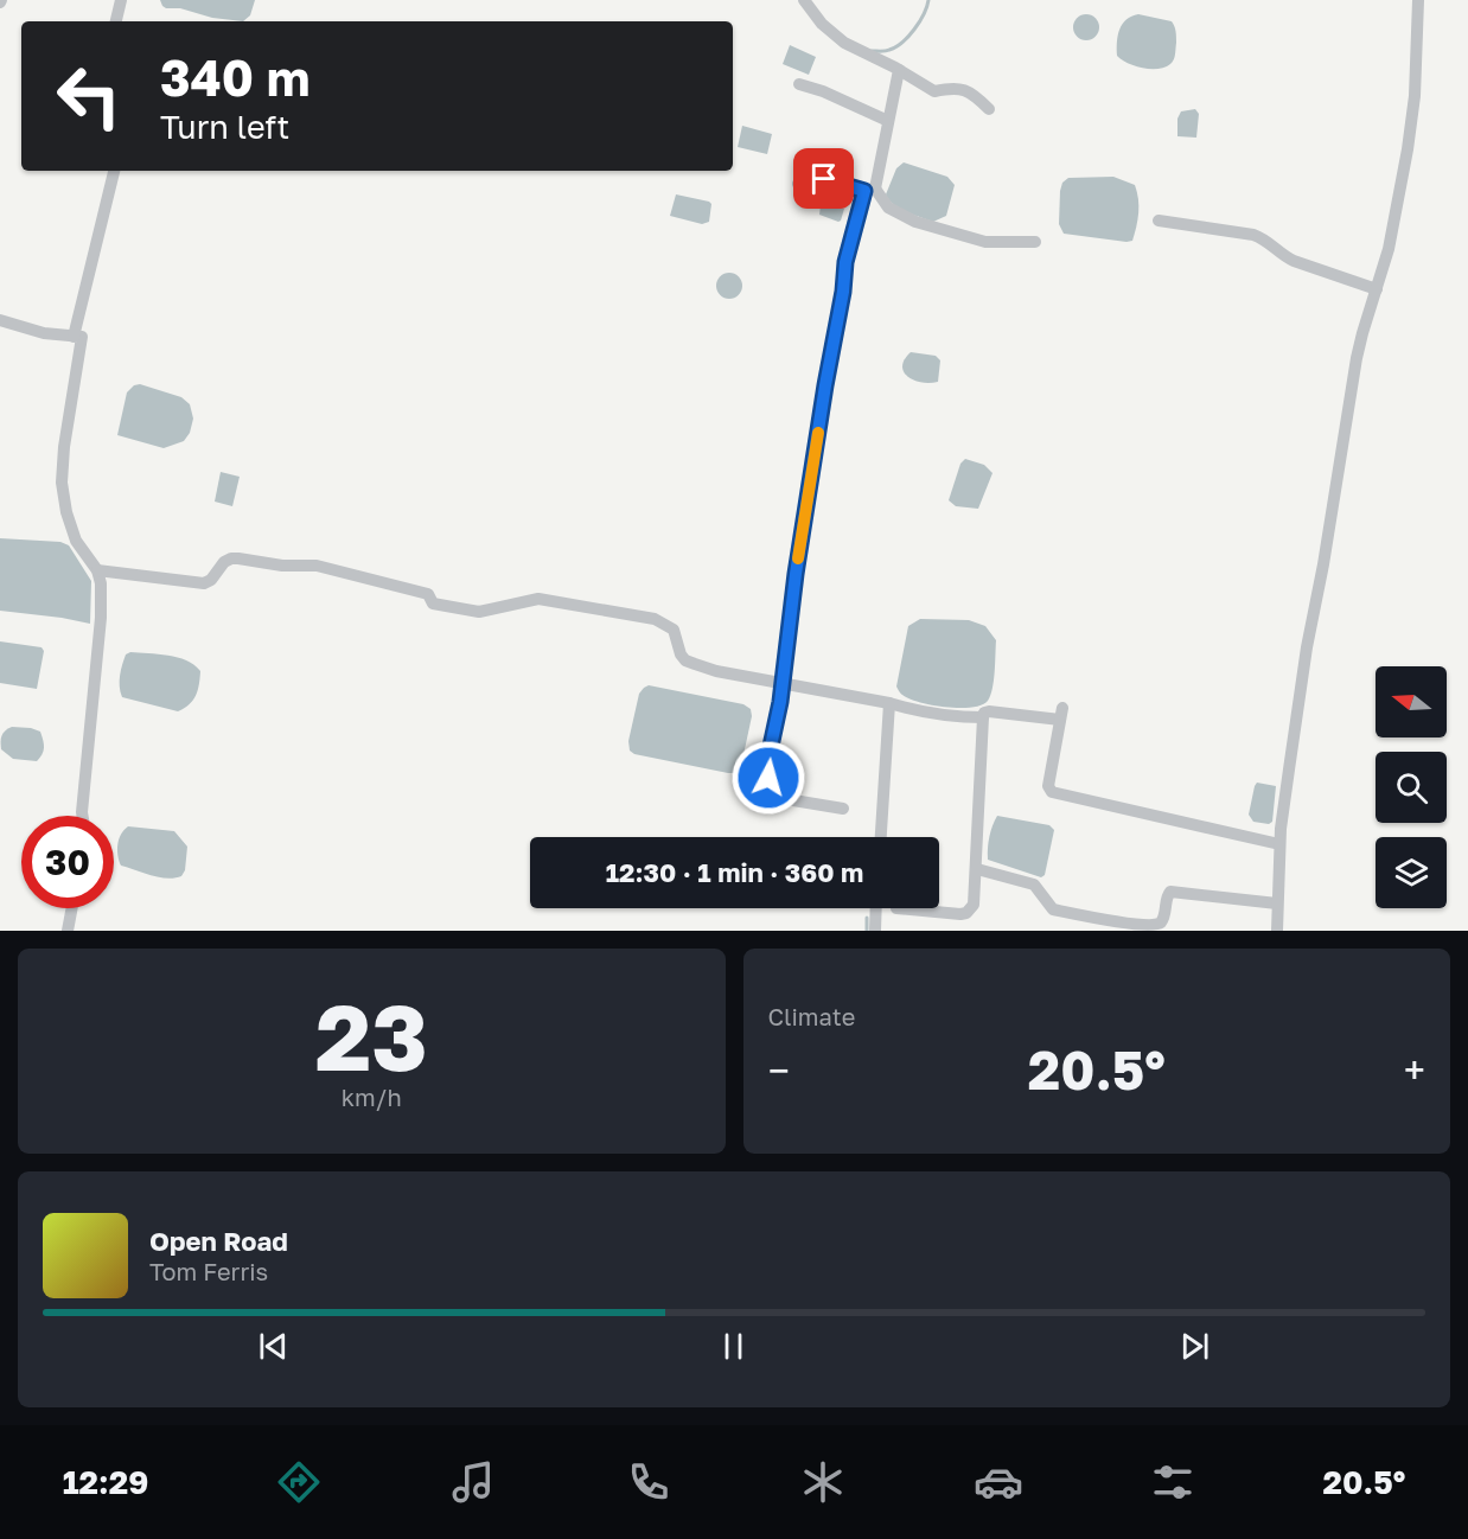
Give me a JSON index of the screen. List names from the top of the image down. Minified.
{"north":"left","page":{"turn":["340 m","Turn left"],"limit":"30","trip":"12:30 · 1 min · 360 m","tile":[["23","km/h"],"Climate"],"heat":["−","20.5°","+"],"song":["Open Road","Tom Ferris"],"tabs":["12:29","20.5°"]}}
